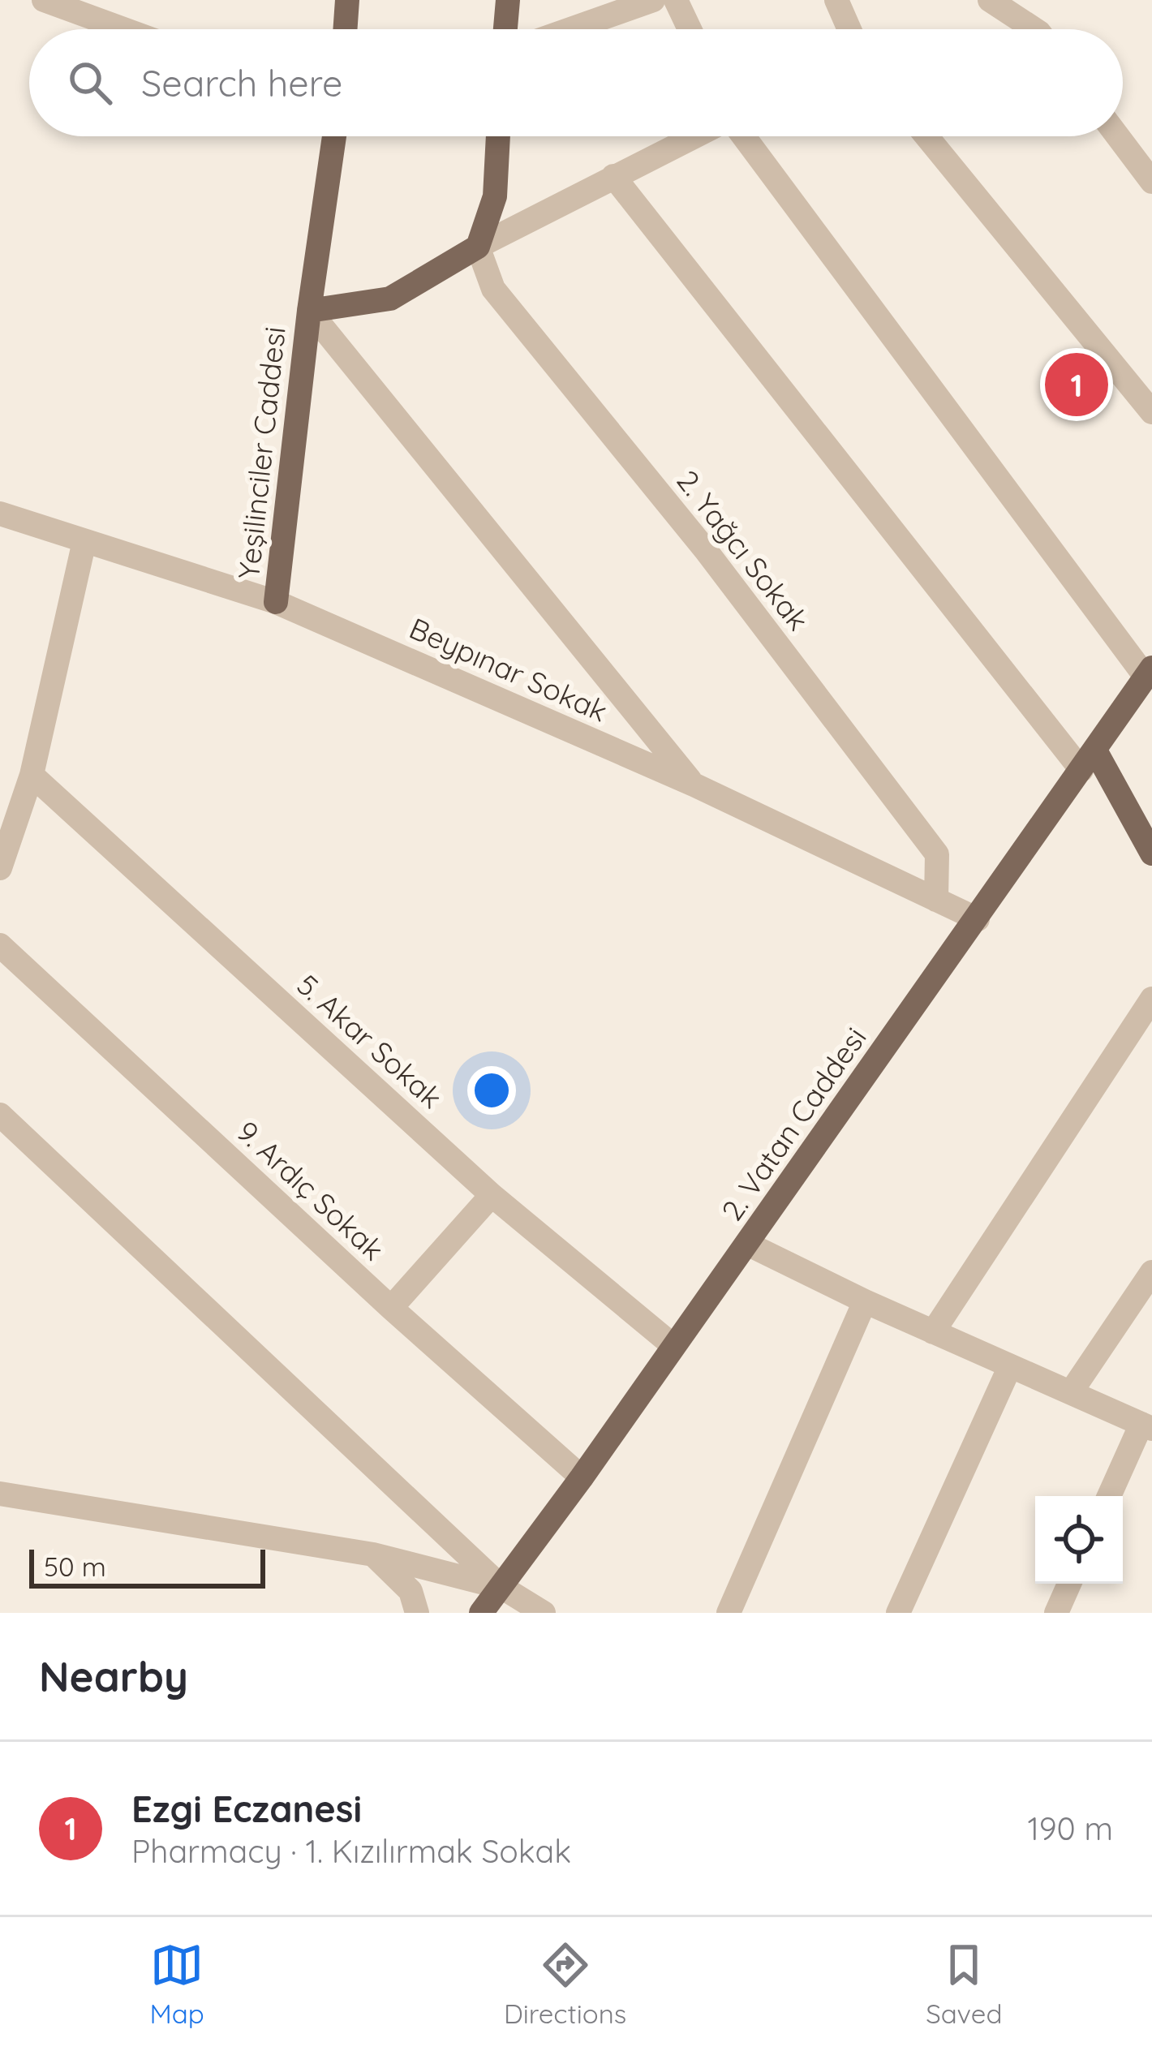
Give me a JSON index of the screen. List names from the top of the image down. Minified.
{"streets":{"main road":["Yeşilinciler Caddesi","2. Vatan Caddesi"],"street":["2. Yağcı Sokak","Beypınar Sokak","5. Akar Sokak","9. Ardıç Sokak"]},"crossings":[["Yeşilinciler Caddesi","2. Yağcı Sokak"],["Yeşilinciler Caddesi","Beypınar Sokak"],["2. Yağcı Sokak","Beypınar Sokak"],["Beypınar Sokak","2. Vatan Caddesi"],["5. Akar Sokak","2. Vatan Caddesi"],["2. Vatan Caddesi","9. Ardıç Sokak"]],"scale_bar":"50 m","page":{"search":"Search here","pins":"1","scale":"50 m","heading":"Nearby","list":[{"mark":"1","name":"Ezgi Eczanesi","note":"Pharmacy · 1. Kızılırmak Sokak","value":"190 m"}],"nav":["Map","Directions","Saved"]}}
